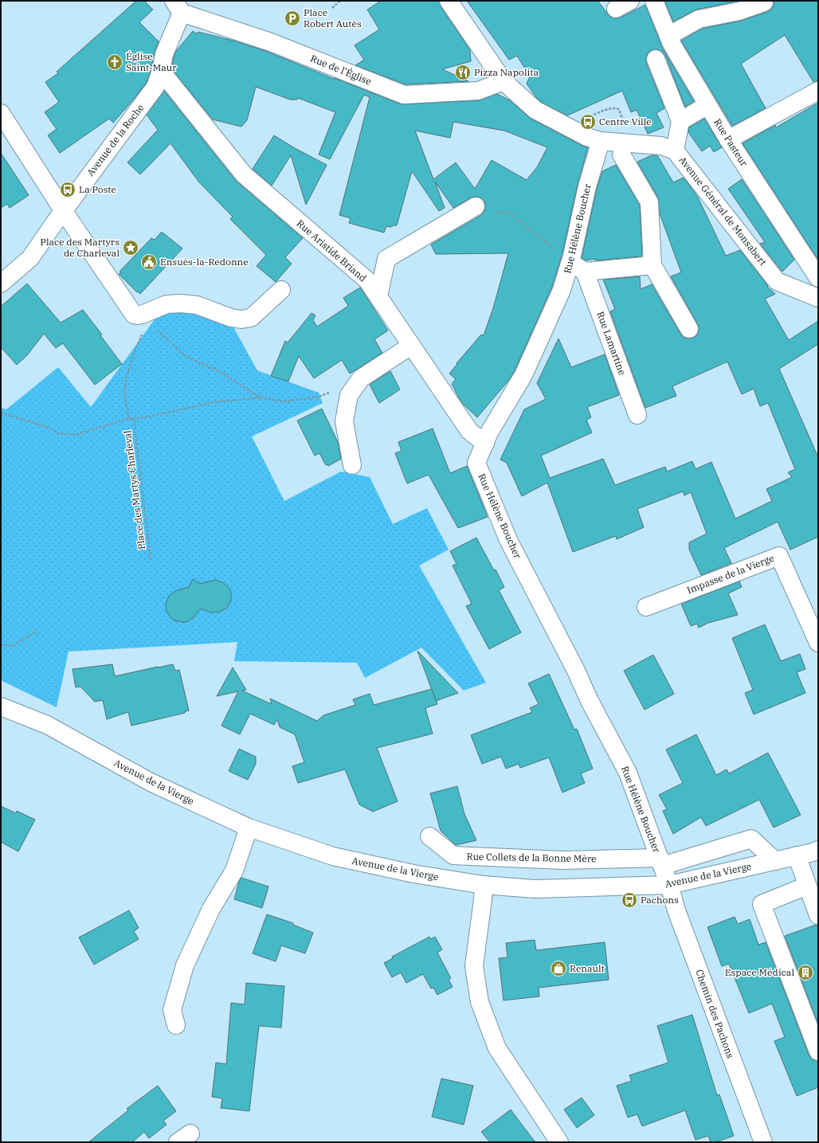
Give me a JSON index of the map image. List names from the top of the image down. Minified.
{"streets":{"street":["Rue de l’Église","Avenue de la Roche","Rue Pasteur","Avenue Général de Monsabert","Rue Hélène Boucher","Rue Aristide Briand","Rue Lamartine","Impasse de la Vierge","Avenue de la Vierge","Rue Collets de la Bonne Mère","Chemin des Pachons"],"path":["Place des Martys Charleval"]},"crossings":[["Rue de l’Église","Avenue de la Roche"],["Rue de l’Église","Avenue Général de Monsabert"],["Avenue de la Roche","Rue Aristide Briand"],["Avenue Général de Monsabert","Rue Hélène Boucher"],["Rue Hélène Boucher","Rue Aristide Briand"],["Rue Hélène Boucher","Avenue de la Vierge"],["Rue Hélène Boucher","Rue Collets de la Bonne Mère"],["Rue Hélène Boucher","Chemin des Pachons"],["Avenue de la Vierge","Rue Collets de la Bonne Mère"],["Avenue de la Vierge","Chemin des Pachons"]],"places":{"parking":["Place Robert Autès"],"church":["Église Saint-Maur"],"restaurant":["Pizza Napolita"],"bus stop":["Centre Ville","La Poste","Pachons"],"place":["Place des Martyrs de Charleval"],"public building":["Ensuès-la-Redonne"],"shop":["Renault"],"building":["Espace Médical"]}}
